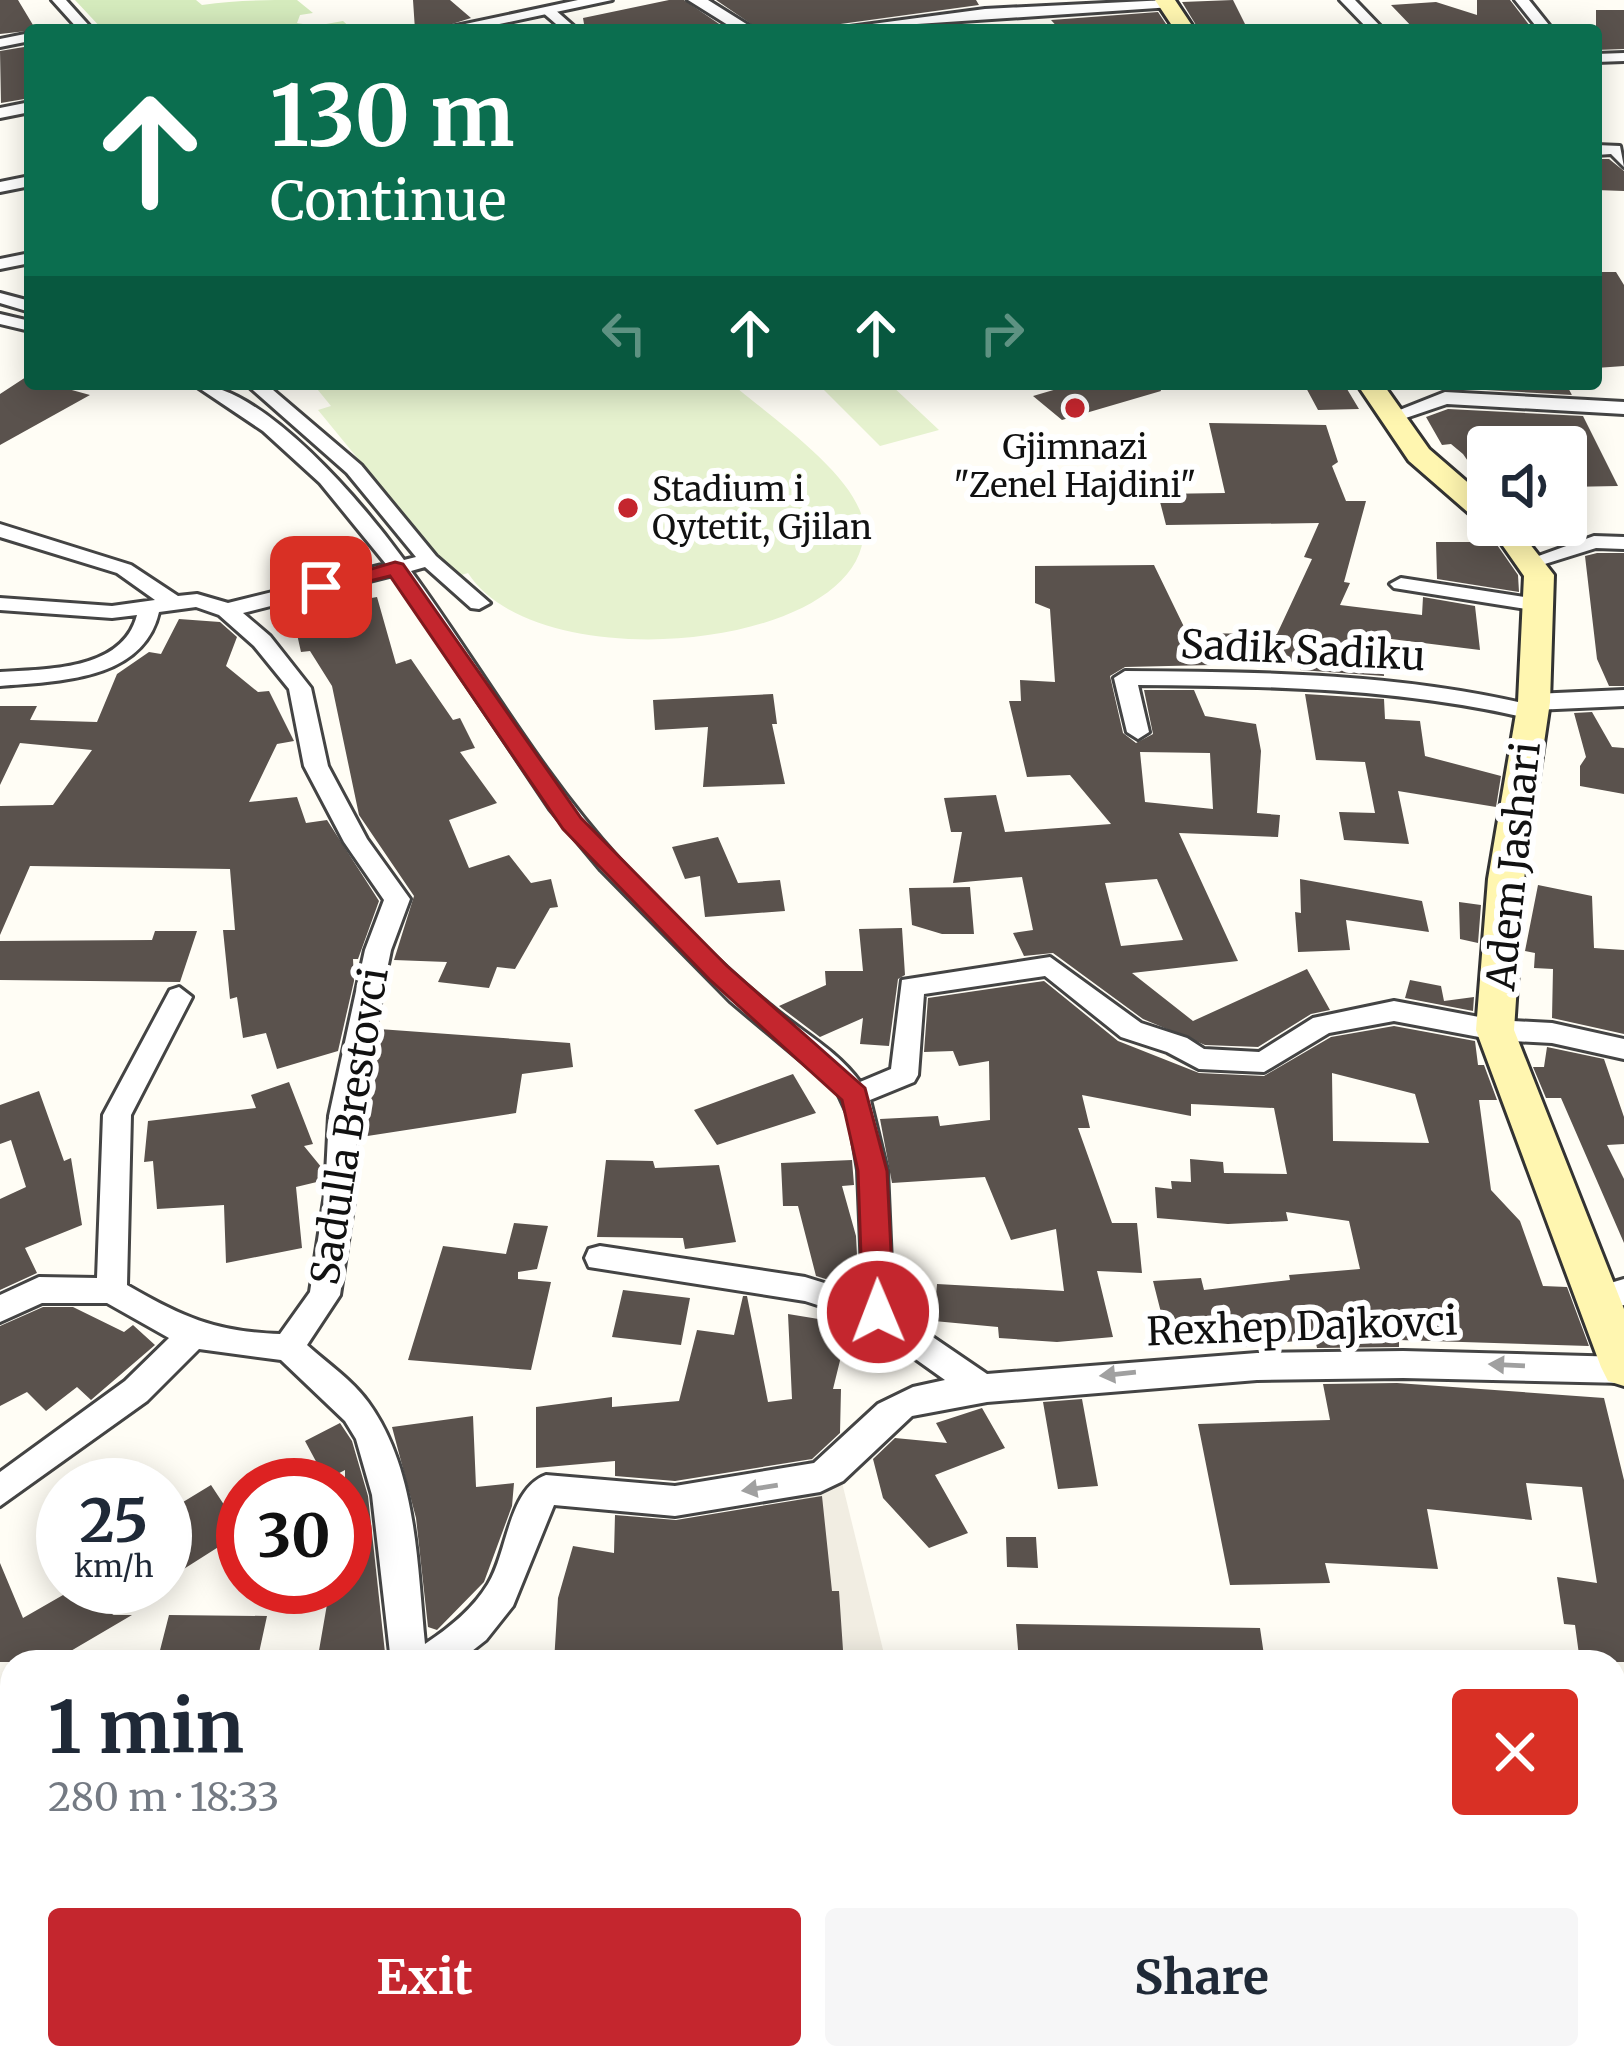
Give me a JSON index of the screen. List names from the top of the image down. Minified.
{"streets":{"main road":["Adem Jashari"],"street":["Sadik Sadiku","Sadulla Brestovci","Rexhep Dajkovci"]},"crossings":[["Sadik Sadiku","Adem Jashari"],["Adem Jashari","Rexhep Dajkovci"]],"one_way":["Rexhep Dajkovci"],"places":["Gjimnazi \"Zenel Hajdini\"","Stadium i Qytetit, Gjilan"],"page":{"turn":["130 m","Continue"],"speed":"25 km/h","limit":"30","heading":["1 min","280 m · 18:33"],"buttons":["Exit","Share"]}}
